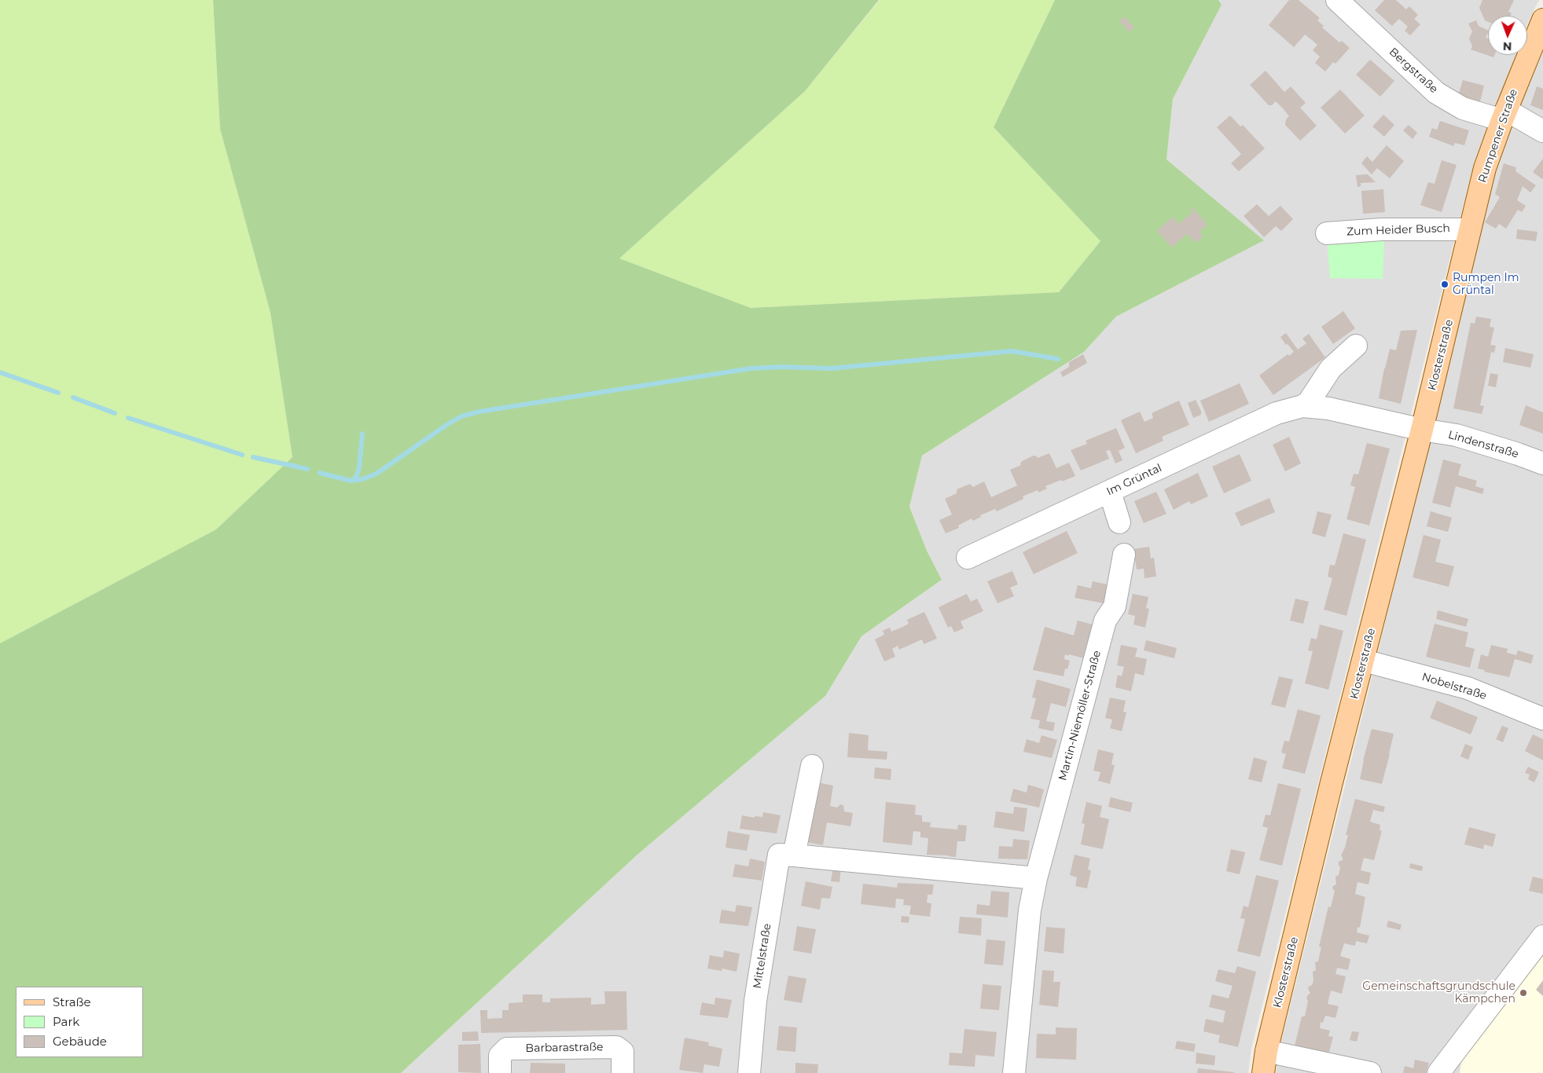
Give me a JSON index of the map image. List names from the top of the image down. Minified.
{"streets":{"main road":["Rumpener Straße","Klosterstraße"],"street":["Bergstraße","Zum Heider Busch","Lindenstraße","Im Grüntal","Nobelstraße","Martin-Niemöller-Straße","Mittelstraße","Barbarastraße"]},"crossings":[["Bergstraße","Rumpener Straße"],["Rumpener Straße","Zum Heider Busch"],["Rumpener Straße","Klosterstraße"],["Klosterstraße","Lindenstraße"],["Klosterstraße","Im Grüntal"],["Klosterstraße","Nobelstraße"],["Lindenstraße","Im Grüntal"],["Martin-Niemöller-Straße","Mittelstraße"]],"places":["Rumpen Im Grüntal","Gemeinschaftsgrundschule Kämpchen"],"legend":["Straße","Park","Gebäude"],"north":"bottom"}
